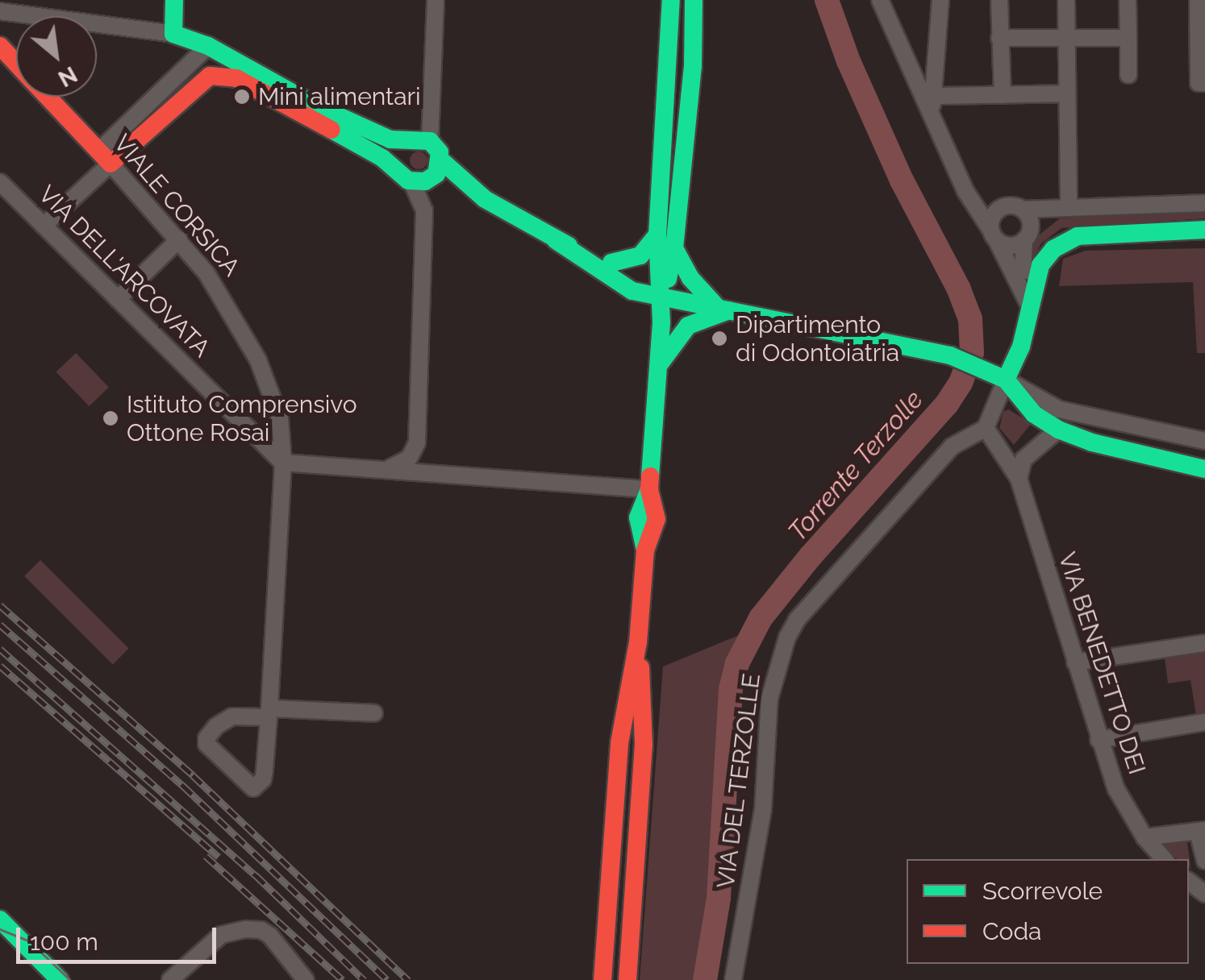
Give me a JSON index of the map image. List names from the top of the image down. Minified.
{"streets":{"main road":["VIALE CORSICA"],"street":["VIA DELL'ARCOVATA","VIA BENEDETTO DEI","VIA DEL TERZOLLE"]},"crossings":[["VIALE CORSICA","VIA DELL'ARCOVATA"],["VIA BENEDETTO DEI","VIA DEL TERZOLLE"]],"water":["Torrente Terzolle"],"places":["Mini alimentari","Dipartimento di Odontoiatria","Istituto Comprensivo Ottone Rosai"],"legend":["Scorrevole","Coda"],"scale_bar":"100 m","north":"bottom right"}
